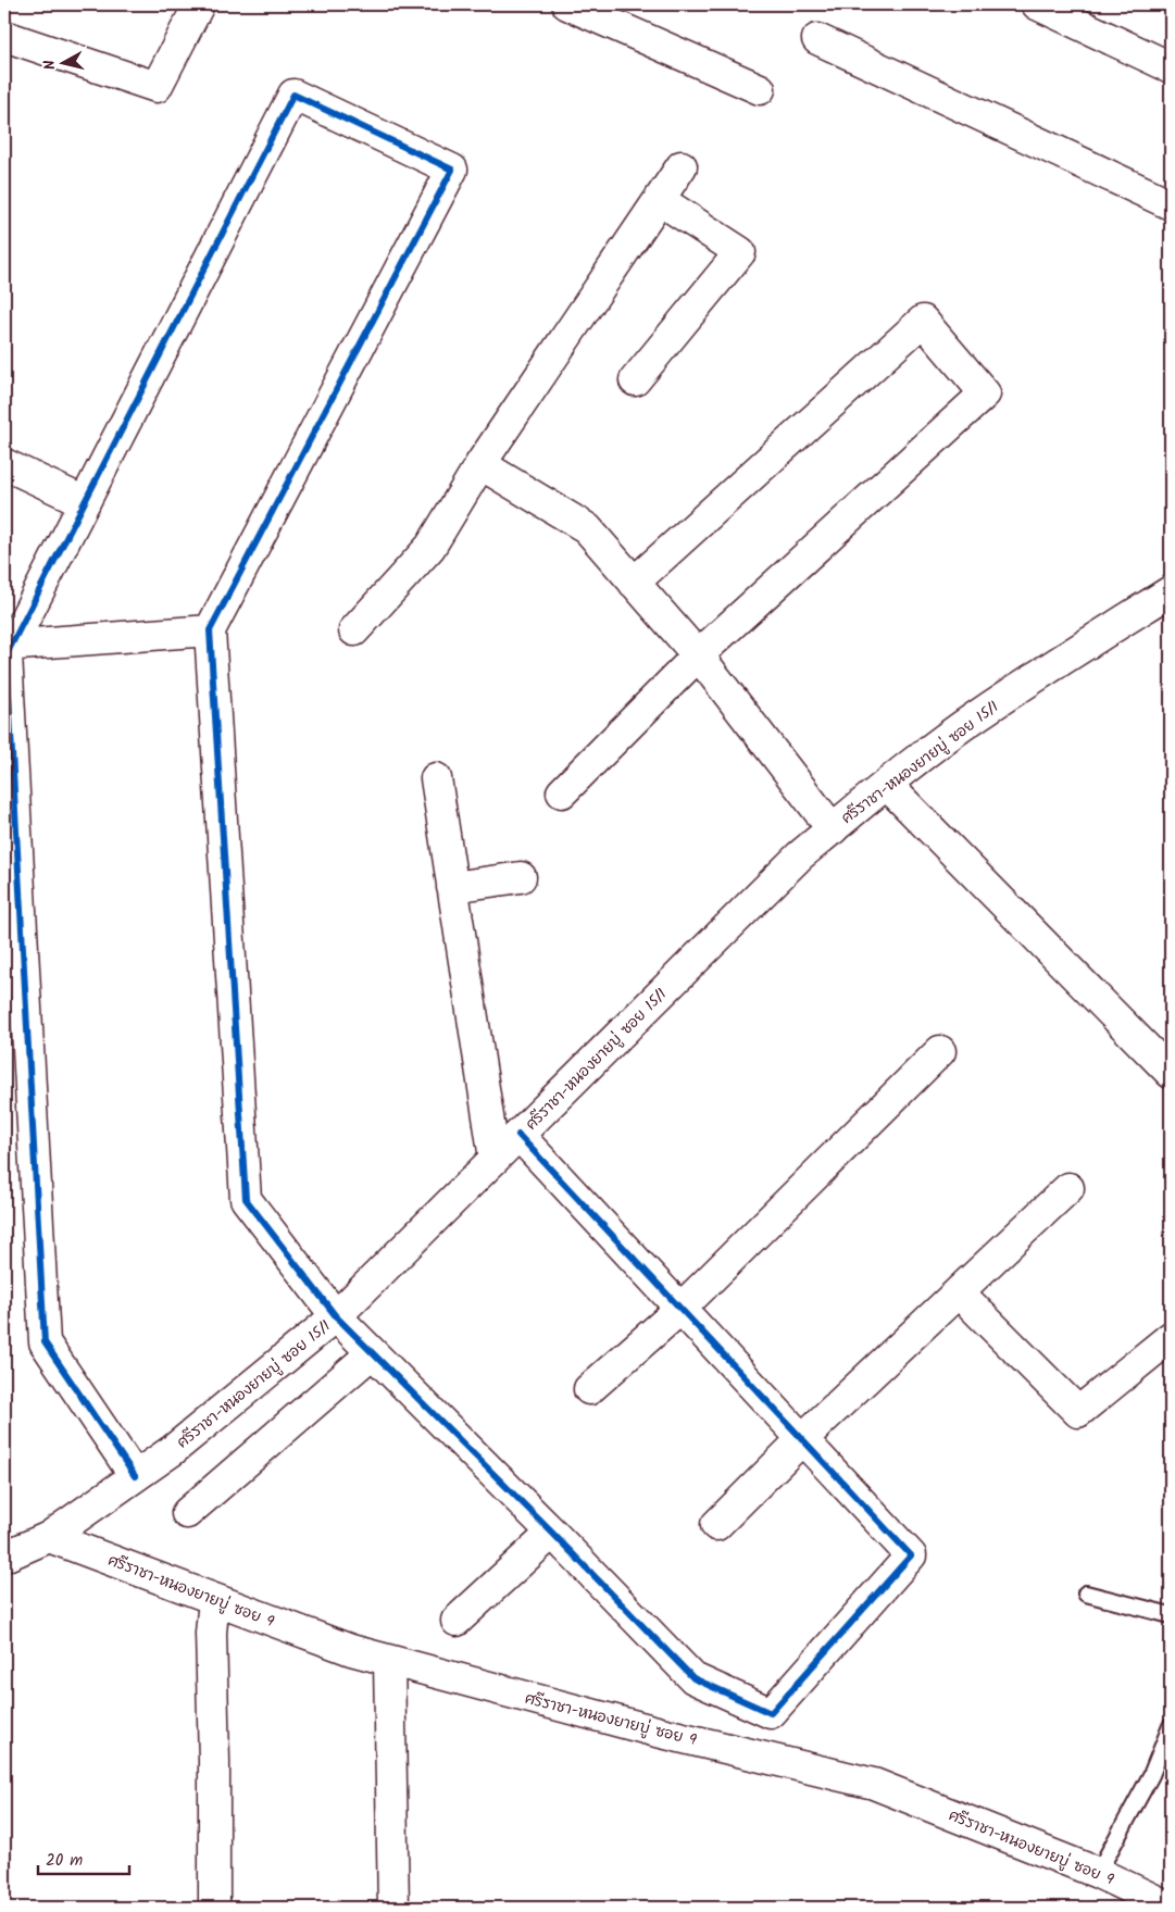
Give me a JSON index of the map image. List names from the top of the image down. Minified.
{"streets":{"street":["ศรีราชา-หนองยายบู่ ซอย 15/1","ศรีราชา-หนองยายบู่ ซอย 9"]},"crossings":[["ศรีราชา-หนองยายบู่ ซอย 15/1","ศรีราชา-หนองยายบู่ ซอย 9"]],"scale_bar":"20 m","north":"left"}
